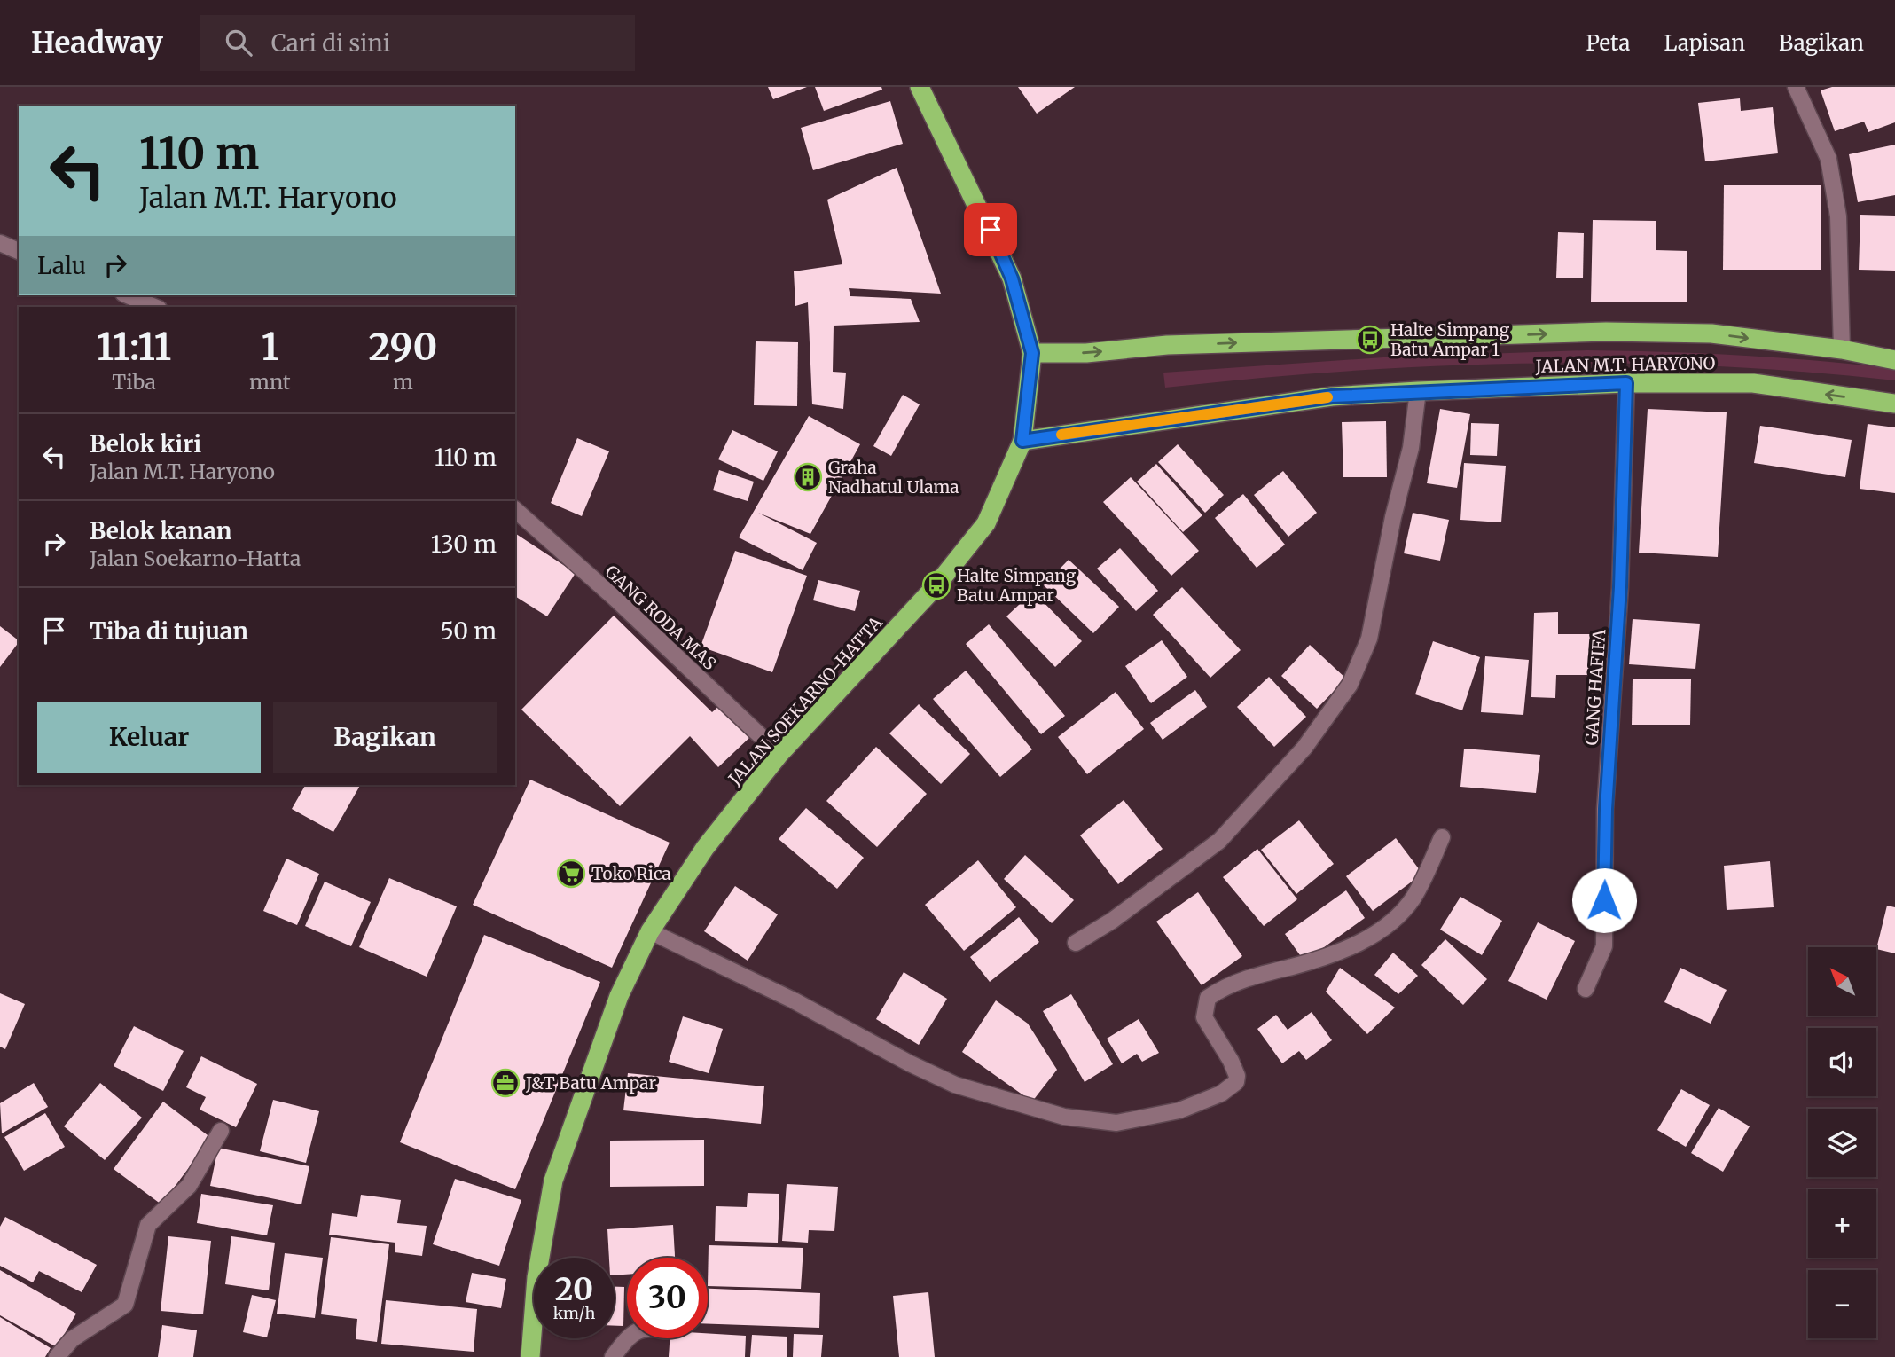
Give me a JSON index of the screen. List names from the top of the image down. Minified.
{"streets":{"highway":["JALAN M.T. HARYONO","JALAN SOEKARNO-HATTA"],"street":["GANG RODA MAS","GANG HAFIFA"]},"crossings":[["JALAN M.T. HARYONO","GANG HAFIFA"],["JALAN M.T. HARYONO","JALAN SOEKARNO-HATTA"],["GANG RODA MAS","JALAN SOEKARNO-HATTA"]],"places":{"bus stop":["Halte Simpang Batu Ampar 1","Halte Simpang Batu Ampar"],"building":["Graha Nadhatul Ulama"],"supermarket":["Toko Rica"],"office":["J&T Batu Ampar"]},"north":"top left","page":{"header":"Headway","search":"Cari di sini","nav":["Peta","Lapisan","Bagikan"],"turn":["110 m","Jalan M.T. Haryono"],"then":"Lalu","eta":["11:11","Tiba","1","mnt","290","m"],"list":[{"name":"Belok kiri","note":"Jalan M.T. Haryono","value":"110 m"},{"name":"Belok kanan","note":"Jalan Soekarno-Hatta","value":"130 m"},{"name":"Tiba di tujuan","value":"50 m"}],"buttons":["Keluar","Bagikan"],"map_buttons":["+","−"],"speed":"20 km/h","limit":"30"}}
